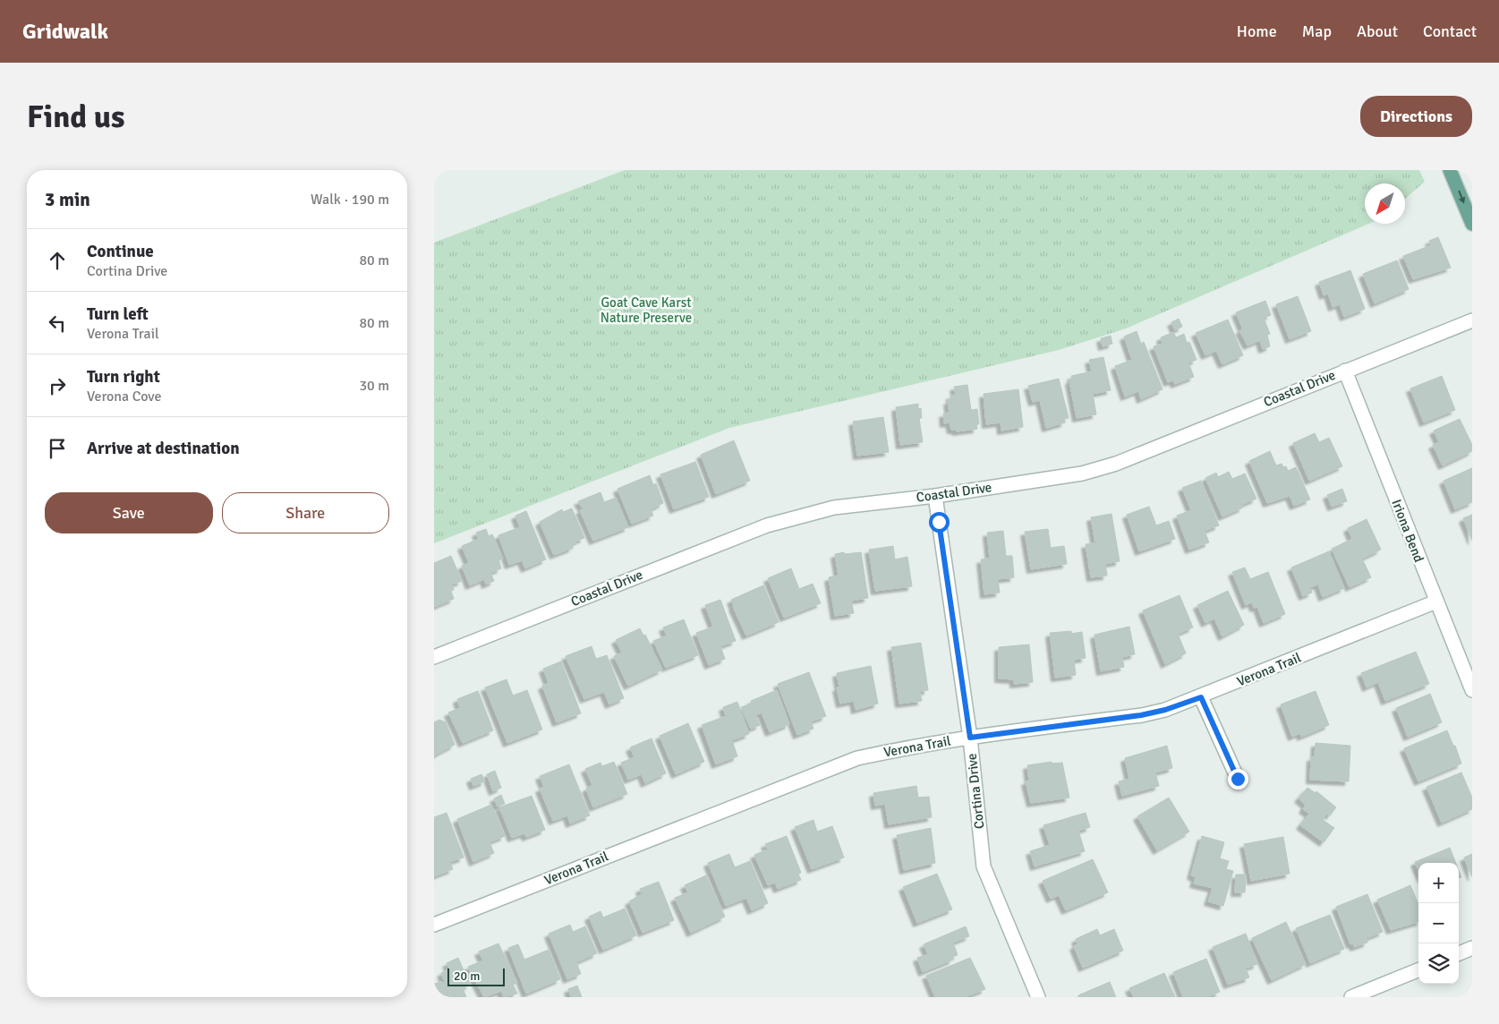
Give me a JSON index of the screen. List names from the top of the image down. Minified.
{"streets":{"street":["Coastal Drive","Iriona Bend","Verona Trail","Cortina Drive"]},"crossings":[["Coastal Drive","Iriona Bend"],["Coastal Drive","Cortina Drive"],["Iriona Bend","Verona Trail"],["Verona Trail","Cortina Drive"]],"parks":["Goat Cave Karst Nature Preserve"],"scale_bar":"20 m","north":"bottom left","page":{"header":"Gridwalk","nav":["Home","Map","About","Contact"],"buttons":["Directions",["Save","Share"]],"title":"Find us","heading":["3 min","Walk · 190 m"],"list":[["Continue","Cortina Drive","80 m"],["Turn left","Verona Trail","80 m"],["Turn right","Verona Cove","30 m"],"Arrive at destination"],"map_buttons":["+","−"],"scale":"20 m"}}
